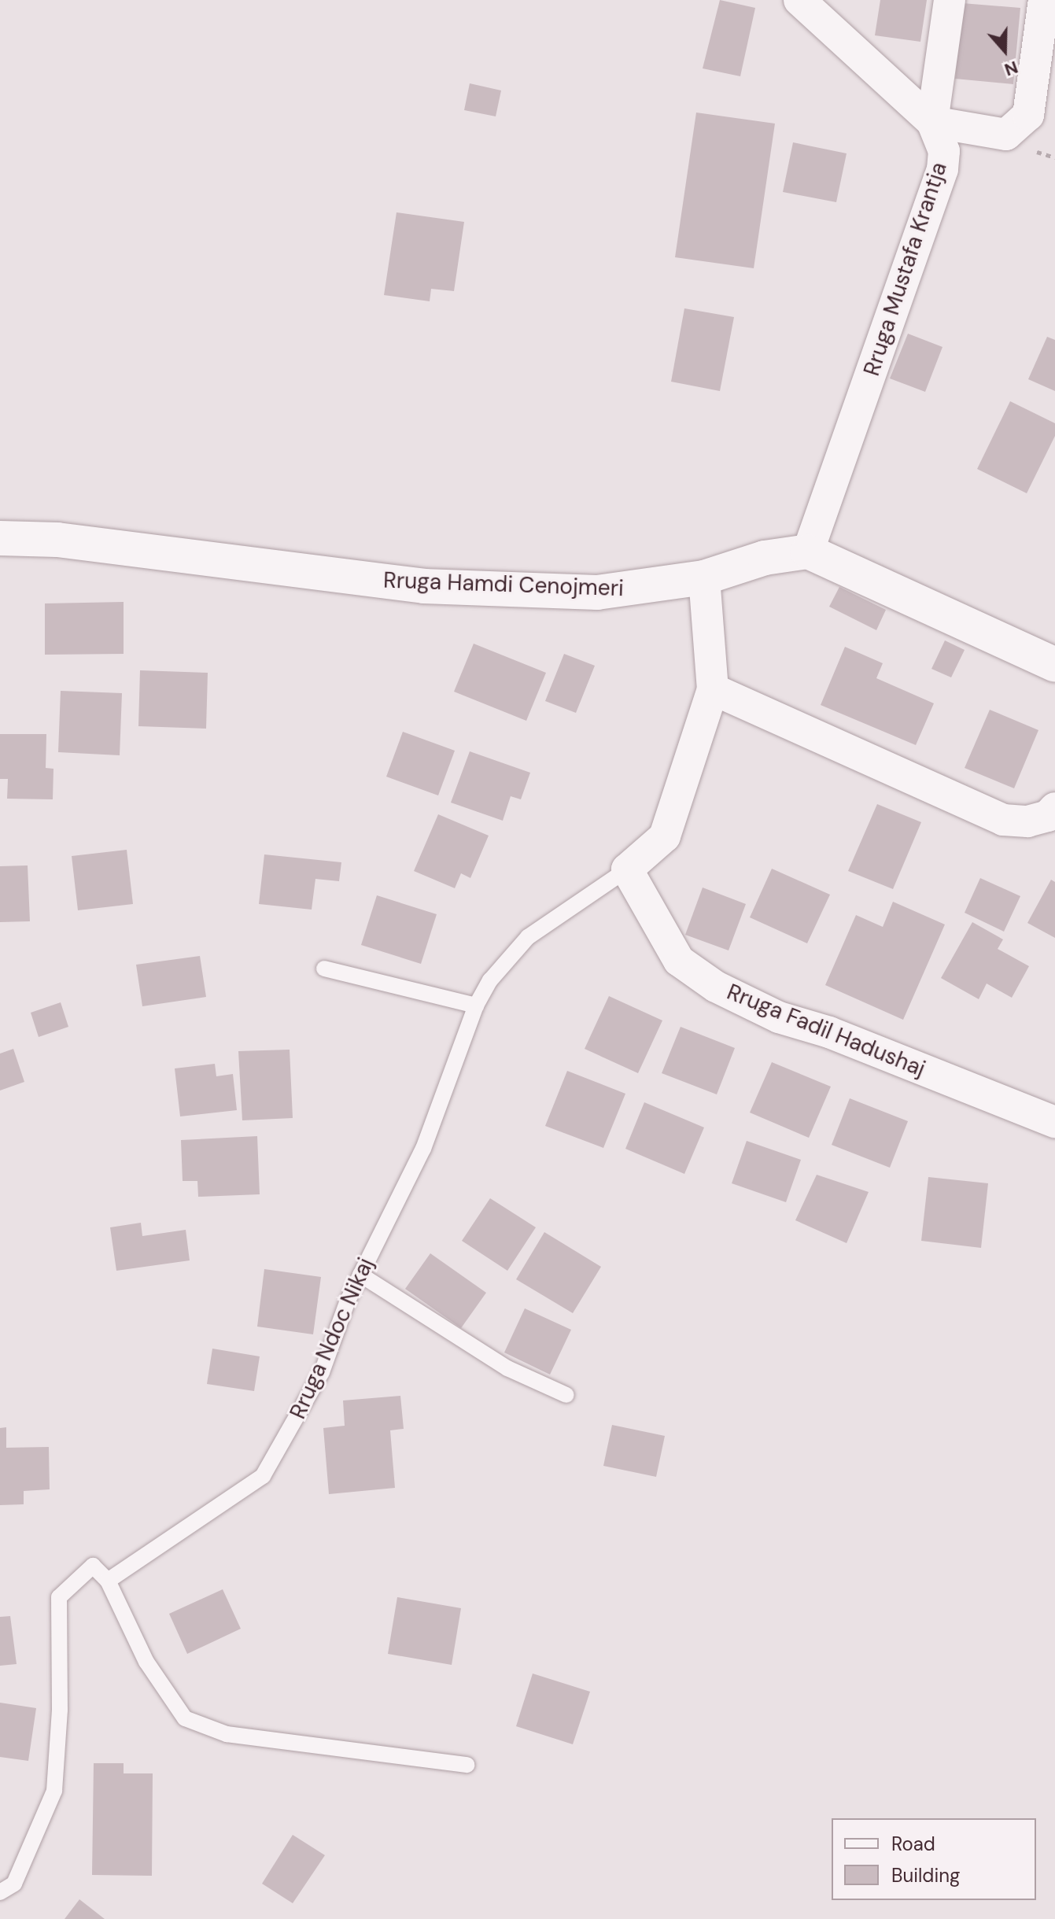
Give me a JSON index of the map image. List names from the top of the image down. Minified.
{"streets":{"street":["Rruga Mustafa Krantja","Rruga Hamdi Cenojmeri","Rruga Fadil Hadushaj"],"lane":["Rruga Ndoc Nikaj"]},"crossings":[["Rruga Mustafa Krantja","Rruga Hamdi Cenojmeri"],["Rruga Fadil Hadushaj","Rruga Ndoc Nikaj"]],"legend":["Road","Building"],"north":"bottom"}
